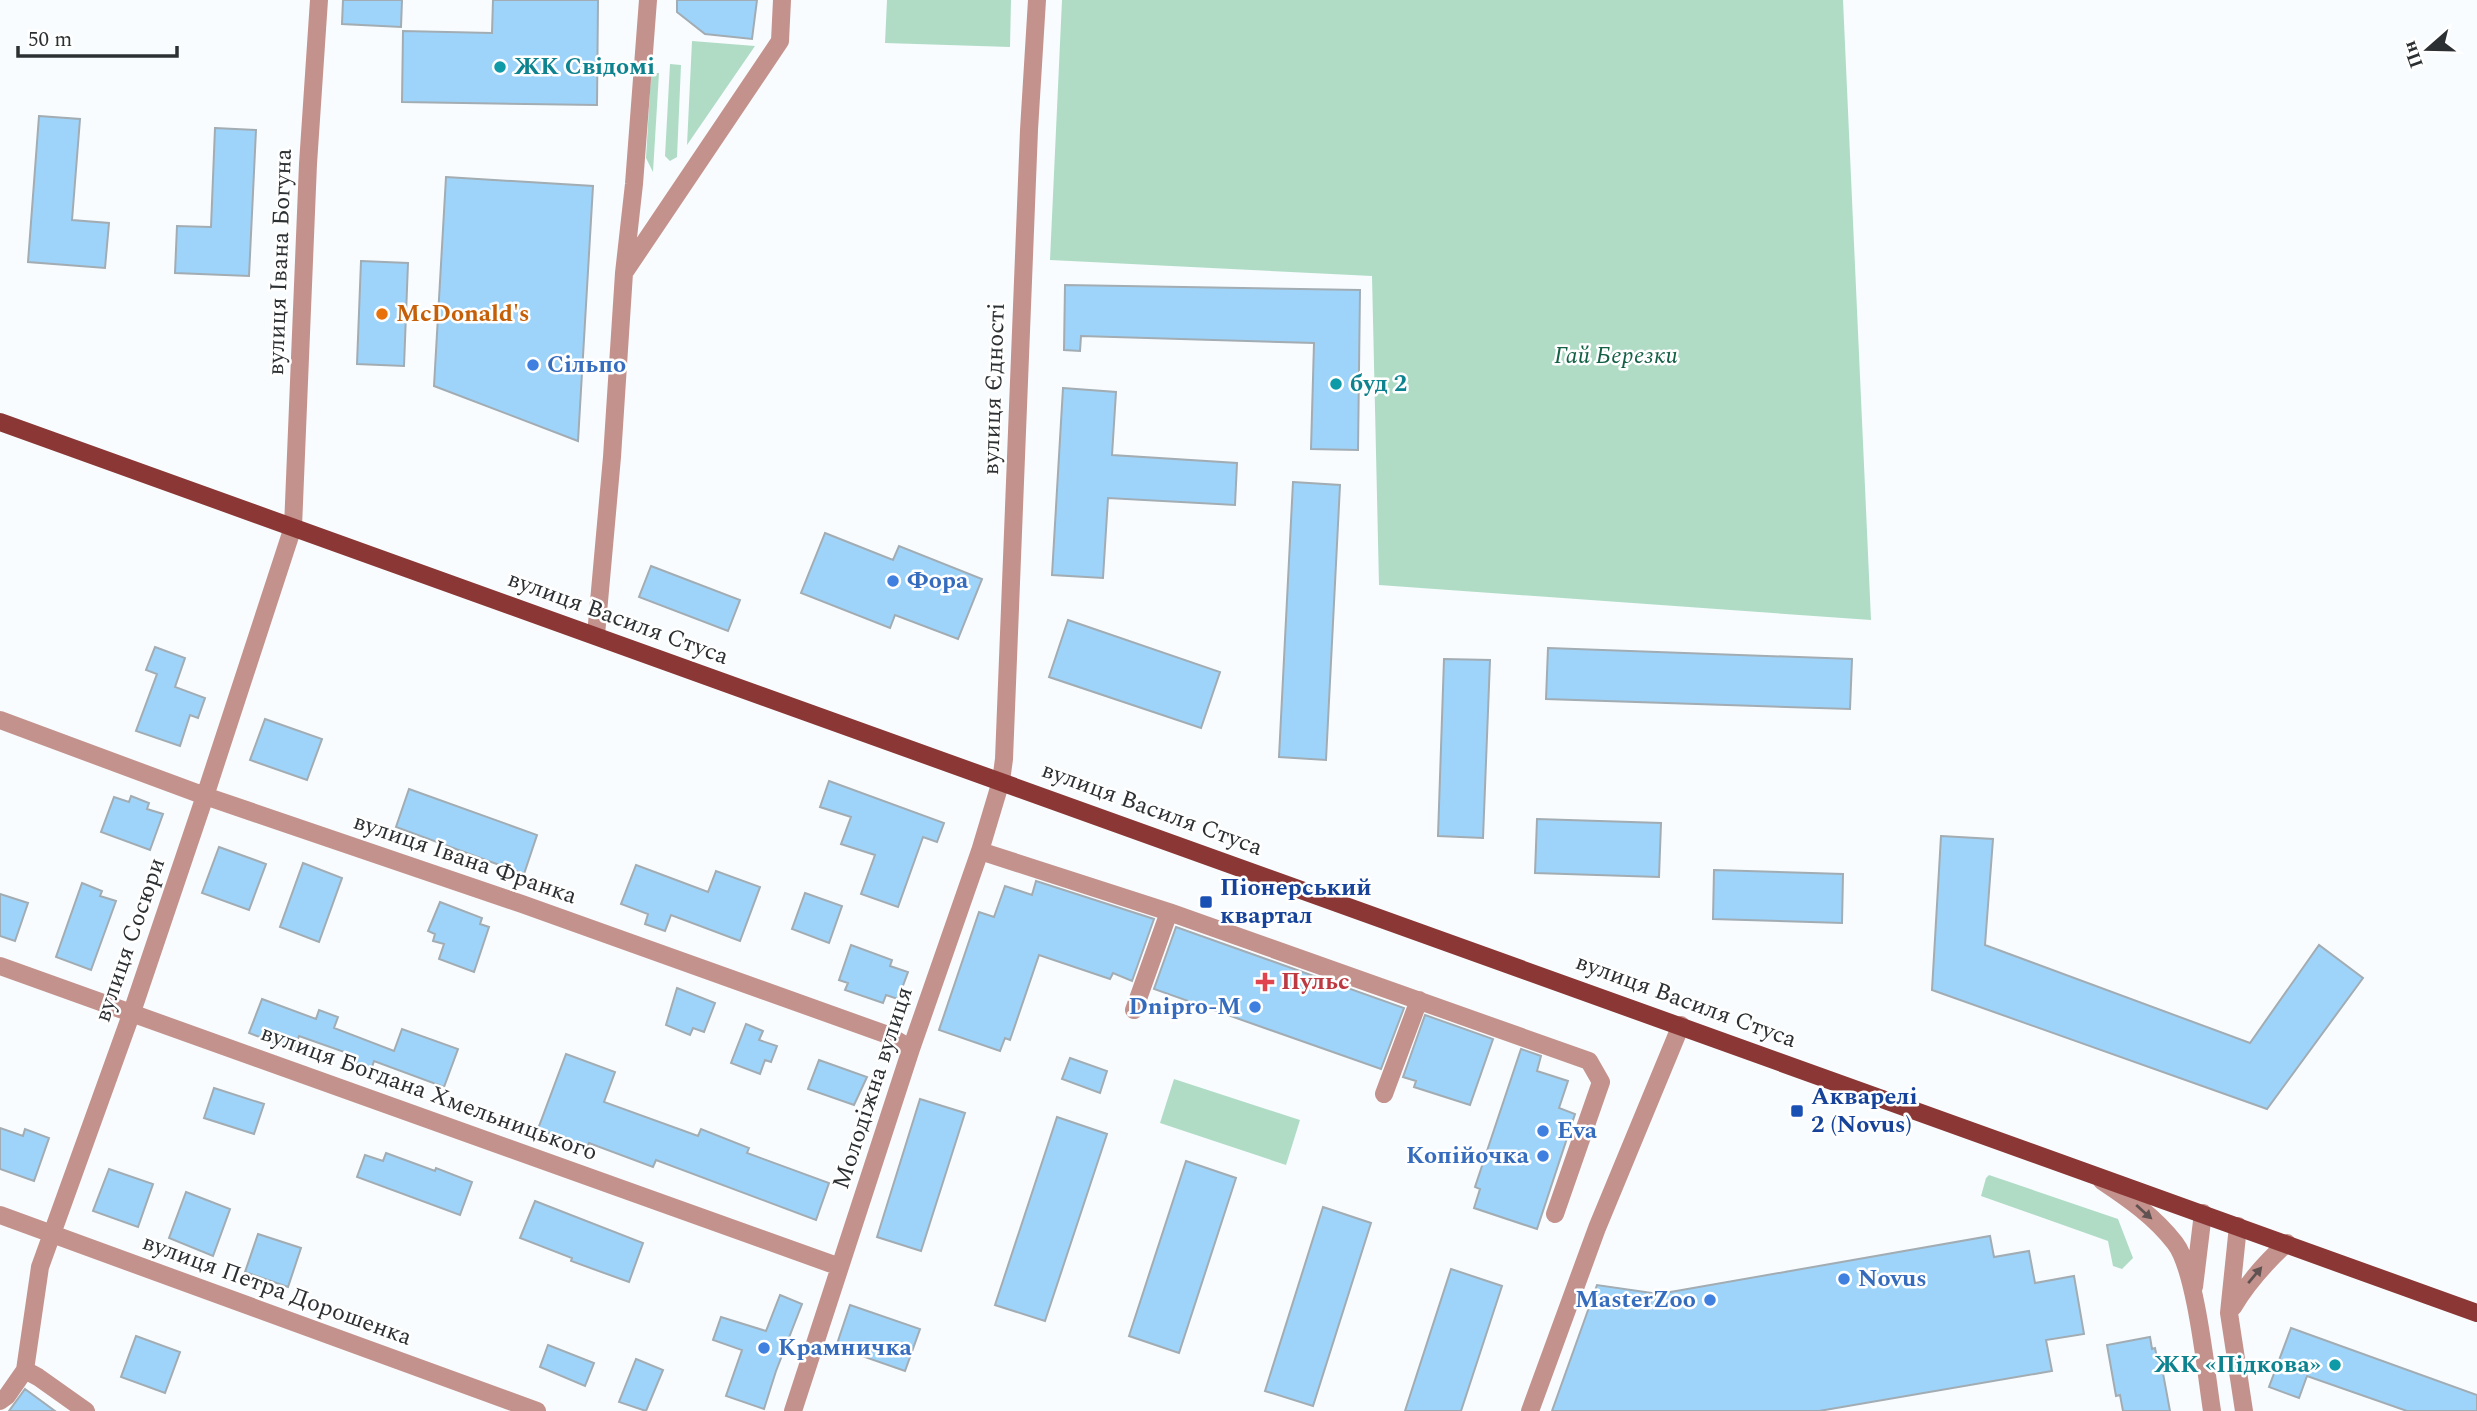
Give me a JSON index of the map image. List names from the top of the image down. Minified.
{"streets":{"main road":["вулиця Василя Стуса"],"street":["вулиця Івана Богуна","вулиця Єдності","вулиця Івана Франка","вулиця Сосюри","Молодіжна вулиця","вулиця Богдана Хмельницького","вулиця Петра Дорошенка"]},"crossings":[["вулиця Івана Богуна","вулиця Василя Стуса"],["вулиця Івана Богуна","вулиця Сосюри"],["вулиця Єдності","вулиця Василя Стуса"],["вулиця Єдності","Молодіжна вулиця"],["вулиця Василя Стуса","вулиця Сосюри"],["вулиця Василя Стуса","Молодіжна вулиця"],["вулиця Івана Франка","вулиця Сосюри"],["вулиця Івана Франка","Молодіжна вулиця"],["вулиця Сосюри","вулиця Богдана Хмельницького"],["вулиця Сосюри","вулиця Петра Дорошенка"],["Молодіжна вулиця","вулиця Богдана Хмельницького"]],"parks":["Гай Березки"],"places":{"other":["ЖК Свідомі","McDonald's","Сільпо","буд 2","Фора","Dnipro-M","Eva","Копійочка","Novus","MasterZoo","Крамничка","ЖК «Підкова»"],"transit":["Піонерський квартал","Акварелі 2 (Novus)"],"health":["Пульс"]},"scale_bar":"50 m","north":"left"}
